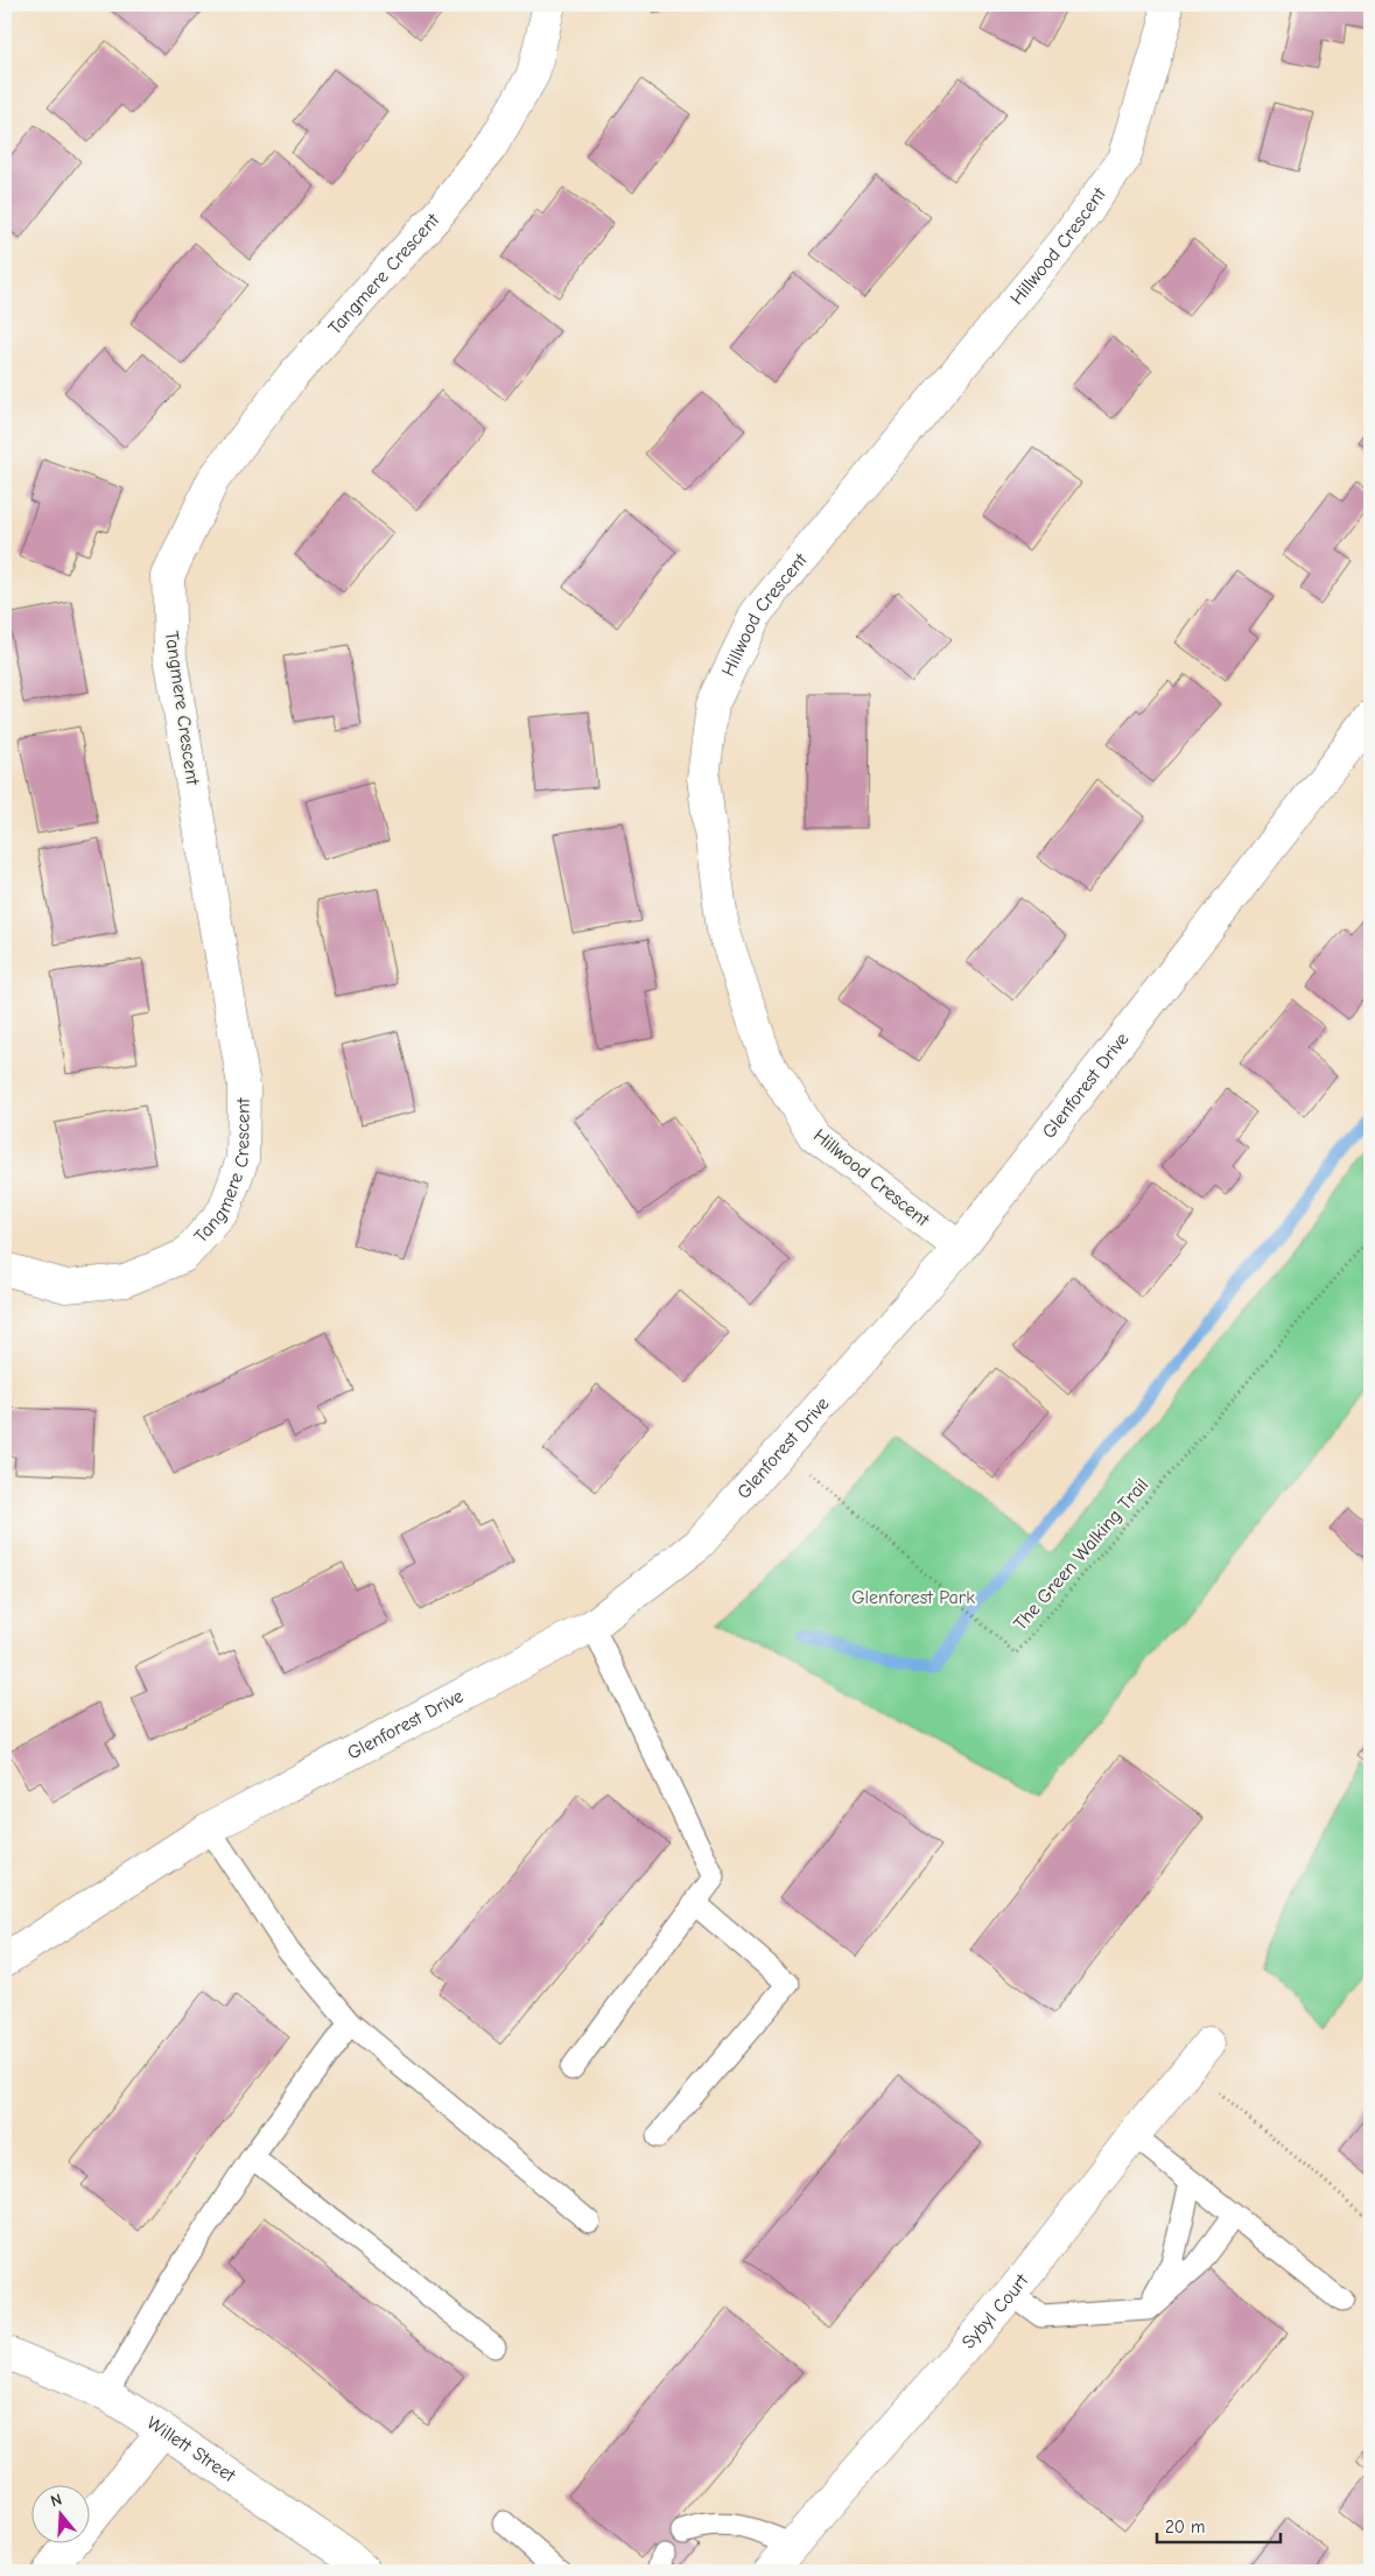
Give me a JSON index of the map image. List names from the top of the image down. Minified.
{"streets":{"street":["Hillwood Crescent","Tangmere Crescent","Glenforest Drive","Sybyl Court","Willett Street"],"path":["The Green Walking Trail"]},"crossings":[["Hillwood Crescent","Glenforest Drive"],["Glenforest Drive","The Green Walking Trail"]],"parks":["Glenforest Park"],"scale_bar":"20 m","north":"top"}
